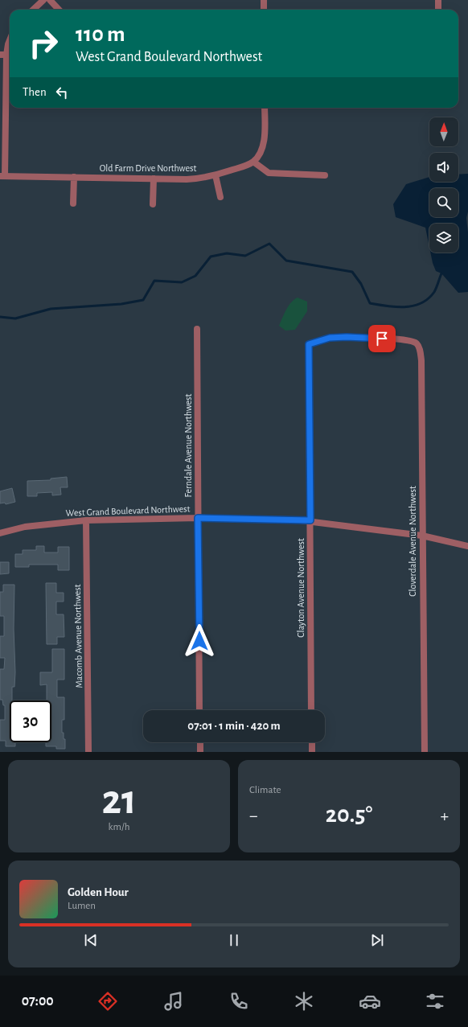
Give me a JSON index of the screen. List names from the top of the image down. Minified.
{"streets":{"street":["Old Farm Drive Northwest","Ferndale Avenue Northwest","West Grand Boulevard Northwest","Cloverdale Avenue Northwest","Clayton Avenue Northwest","Macomb Avenue Northwest"]},"crossings":[["Ferndale Avenue Northwest","West Grand Boulevard Northwest"],["West Grand Boulevard Northwest","Cloverdale Avenue Northwest"],["West Grand Boulevard Northwest","Clayton Avenue Northwest"],["West Grand Boulevard Northwest","Macomb Avenue Northwest"],["Cloverdale Avenue Northwest","Clayton Avenue Northwest"]],"north":"top","page":{"turn":["110 m","West Grand Boulevard Northwest"],"then":"Then","limit":"30","trip":"07:01 · 1 min · 420 m","tile":[["21","km/h"],"Climate"],"heat":["−","20.5°","+"],"song":["Golden Hour","Lumen"],"tabs":"07:00"}}
